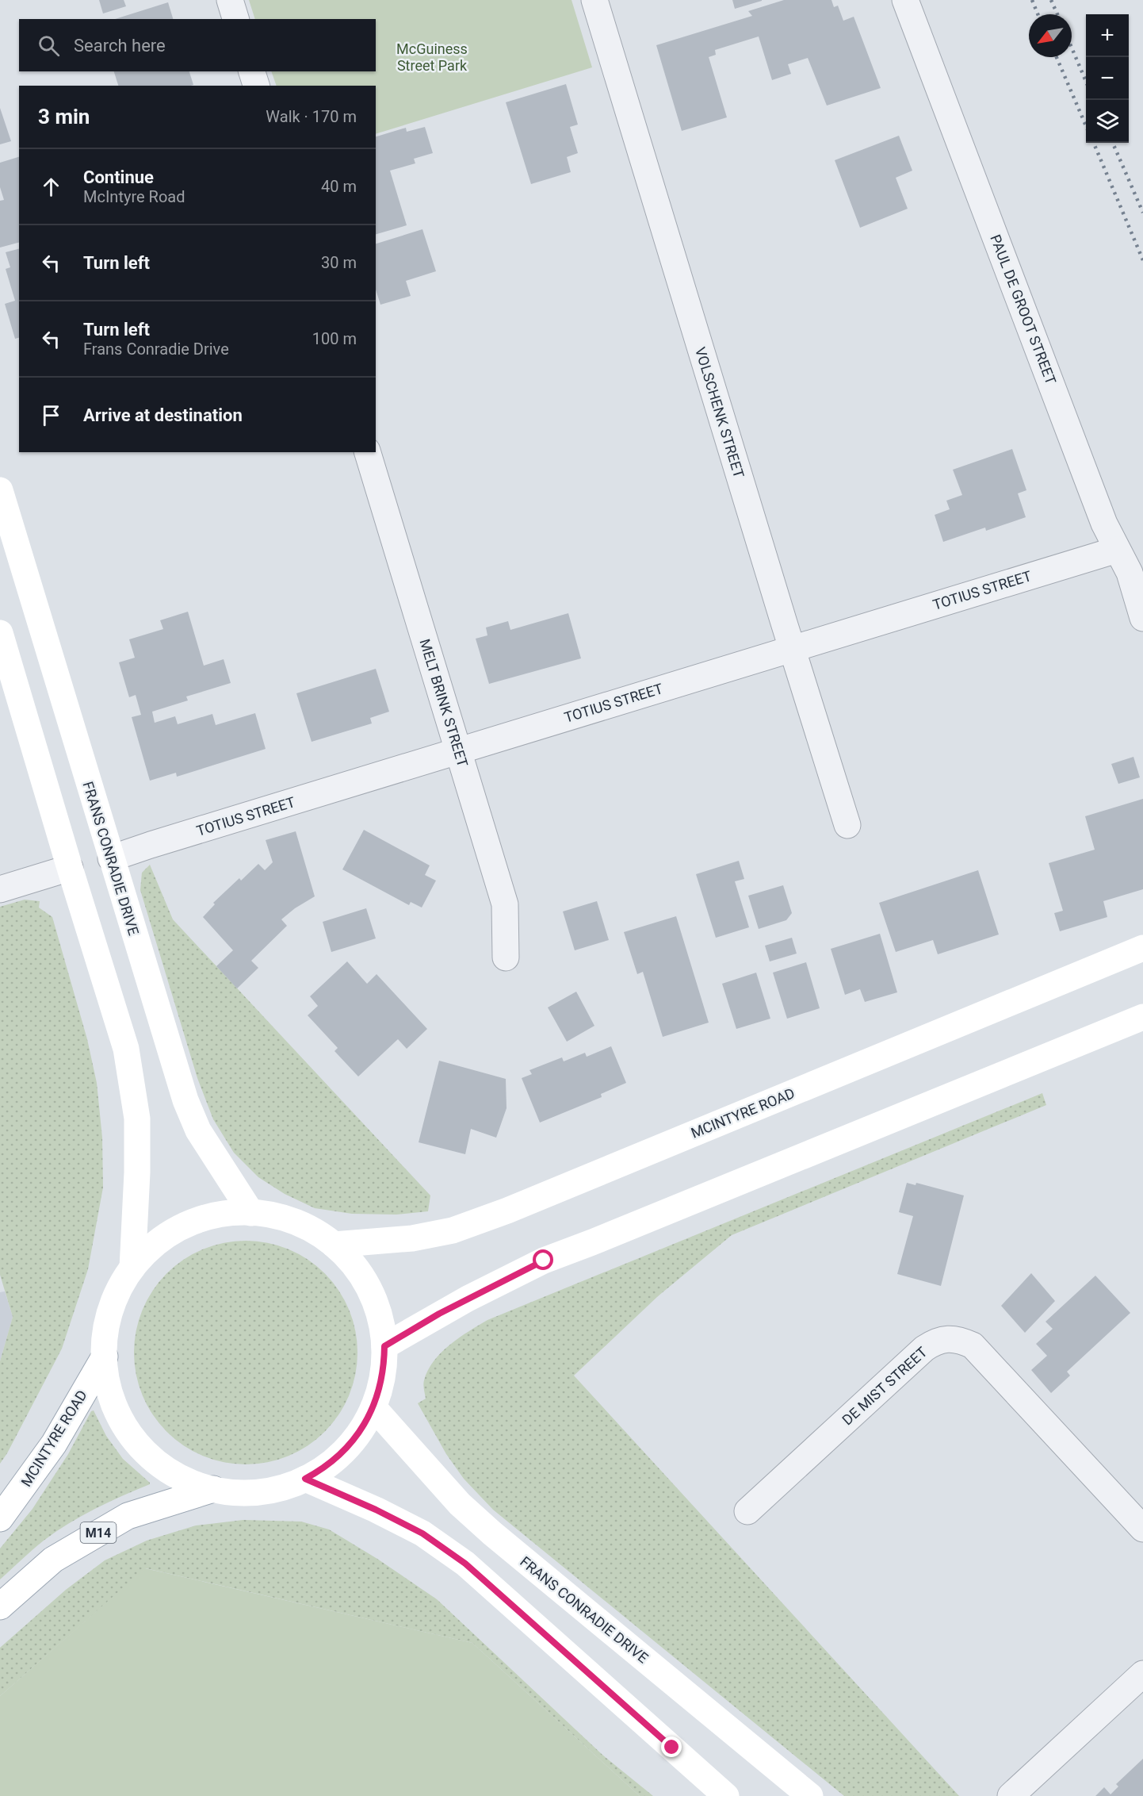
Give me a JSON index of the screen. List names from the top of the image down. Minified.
{"streets":{"main road":["FRANS CONRADIE DRIVE","MCINTYRE ROAD","M14"],"street":["PAUL DE GROOT STREET","VOLSCHENK STREET","TOTIUS STREET","MELT BRINK STREET","DE MIST STREET"]},"crossings":[["PAUL DE GROOT STREET","TOTIUS STREET"],["VOLSCHENK STREET","TOTIUS STREET"],["TOTIUS STREET","MELT BRINK STREET"],["TOTIUS STREET","FRANS CONRADIE DRIVE"],["FRANS CONRADIE DRIVE","M14"],["MCINTYRE ROAD","M14"]],"parks":["McGuiness Street Park"],"north":"bottom left","page":{"map_buttons":["+","−"],"search":"Search here","heading":["3 min","Walk · 170 m"],"list":[["Continue","McIntyre Road","40 m"],["Turn left","30 m"],["Turn left","Frans Conradie Drive","100 m"],"Arrive at destination"]}}
